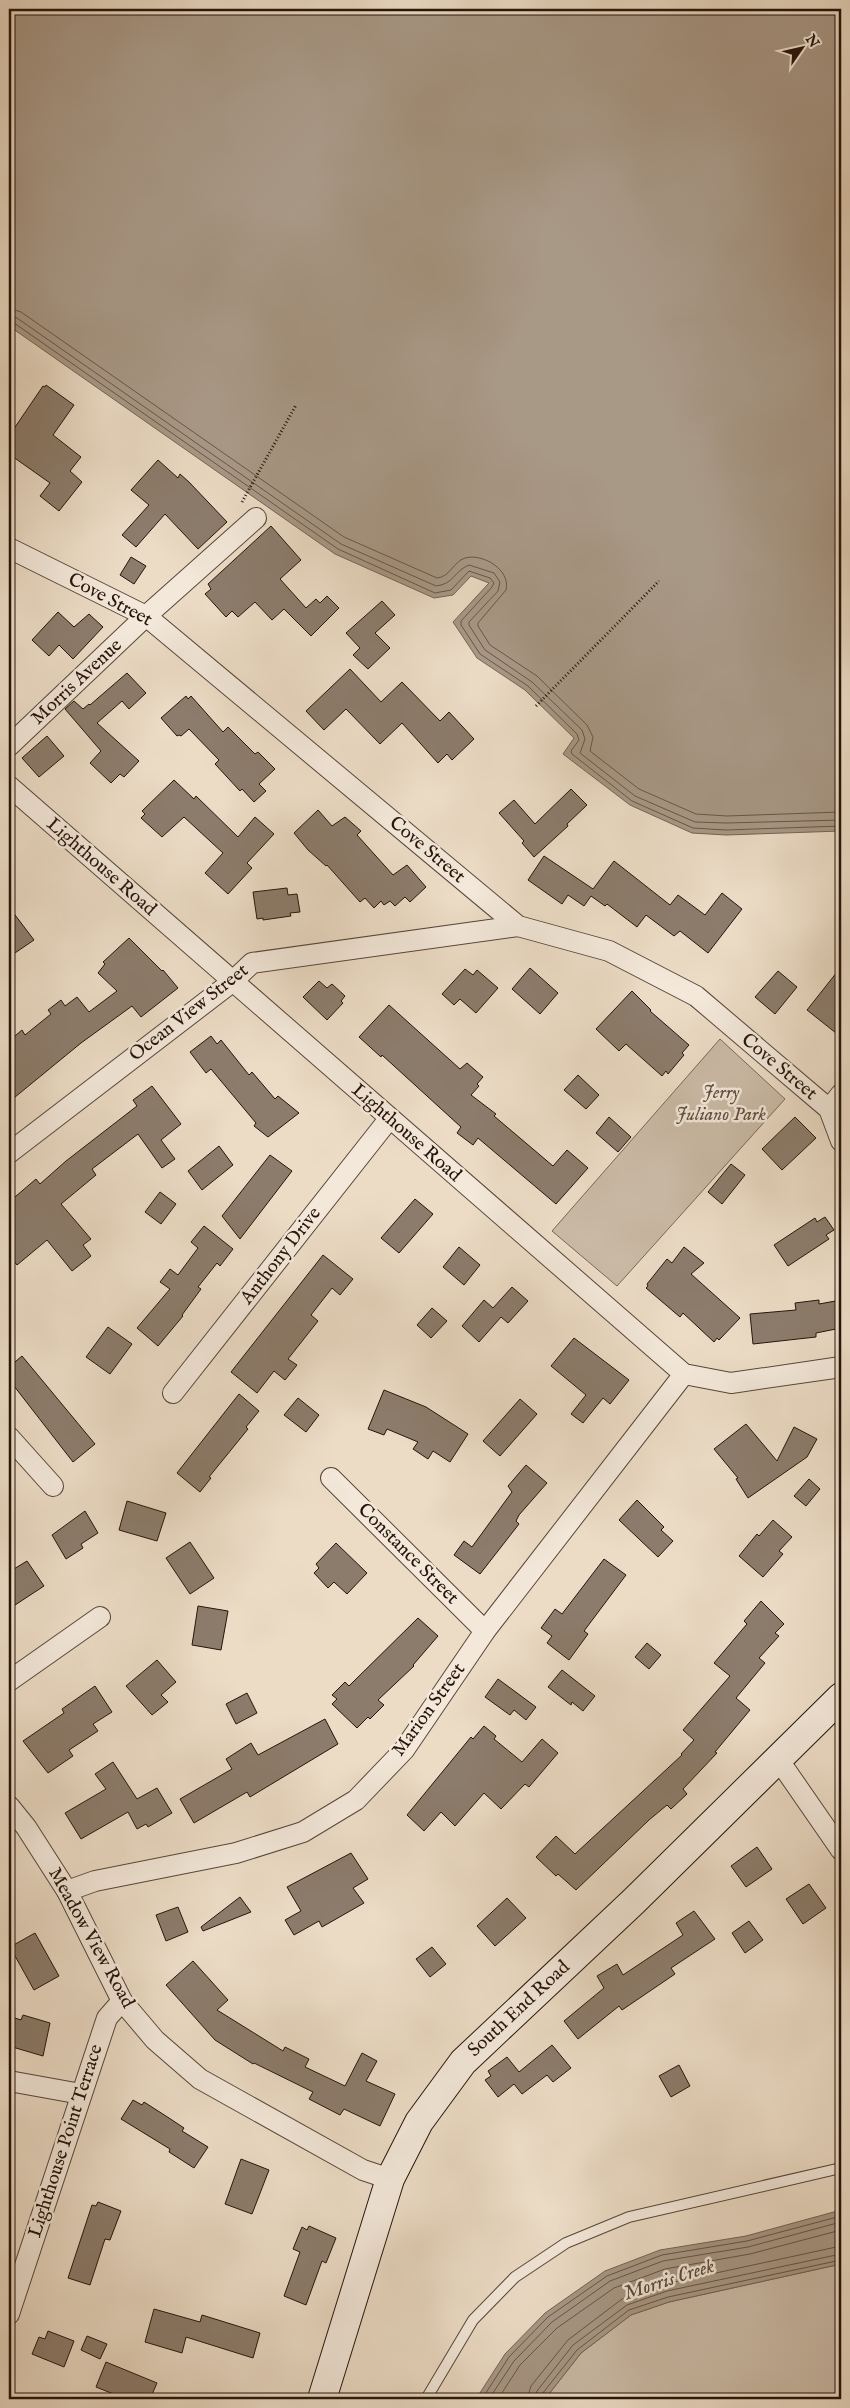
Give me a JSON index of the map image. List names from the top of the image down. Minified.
{"streets":{"main road":["South End Road"],"street":["Cove Street","Morris Avenue","Lighthouse Road","Ocean View Street","Anthony Drive","Constance Street","Marion Street","Meadow View Road","Lighthouse Point Terrace"]},"crossings":[["Cove Street","Morris Avenue"],["Cove Street","Ocean View Street"],["Lighthouse Road","Ocean View Street"],["Lighthouse Road","Anthony Drive"],["Lighthouse Road","Marion Street"],["Constance Street","Marion Street"],["Marion Street","Meadow View Road"],["Meadow View Road","South End Road"],["Meadow View Road","Lighthouse Point Terrace"]],"water":["Morris Creek"],"parks":["Jerry Juliano Park"],"north":"top right"}
